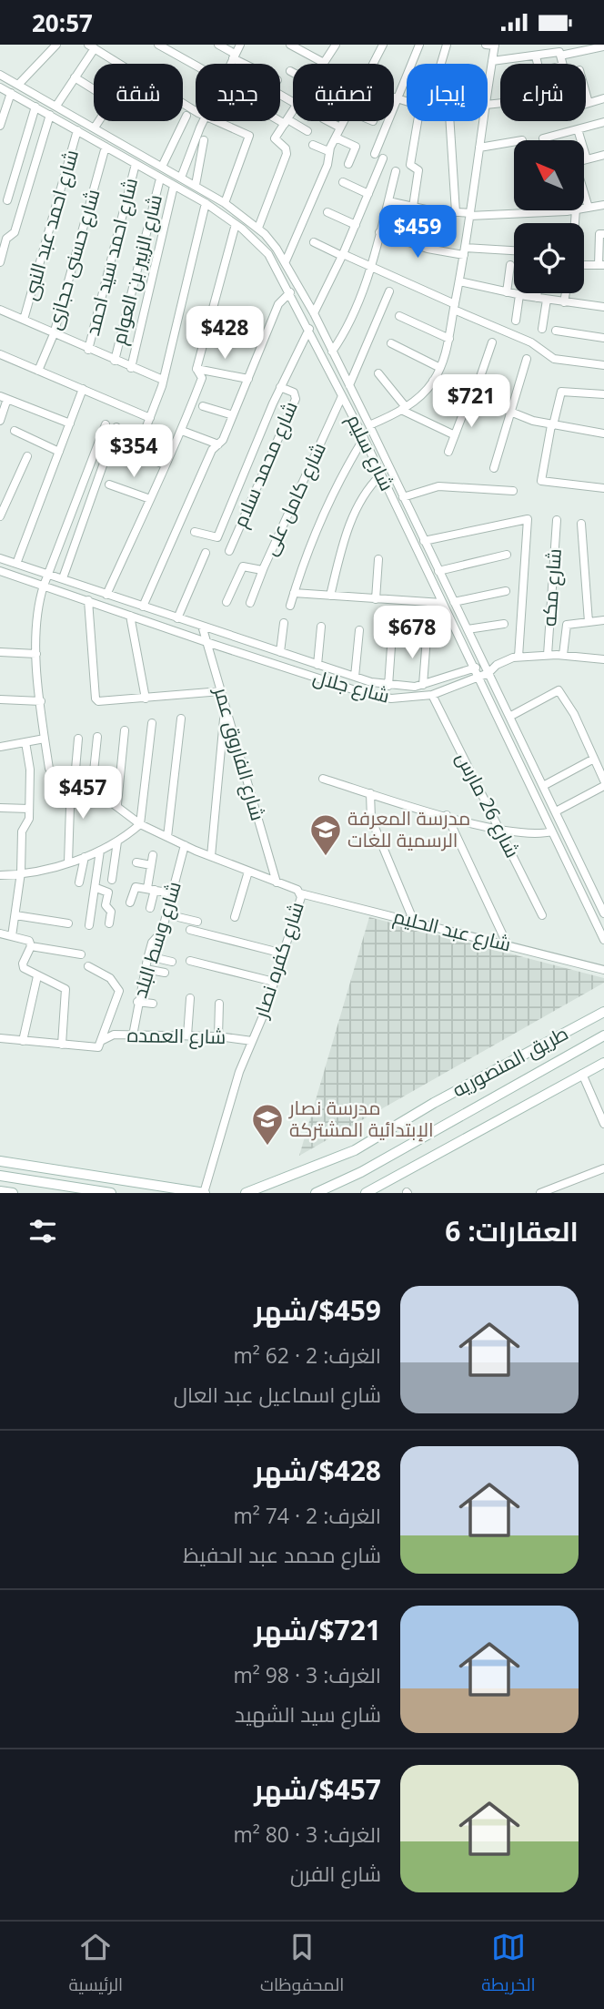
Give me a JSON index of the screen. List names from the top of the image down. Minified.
{"streets":{"main road":["طريق المنصوريه"],"street":["شارع احمد عبد النبى","شارع احمد سيد احمد","شارع حسنى حجازى","شارع الزبير بن العوام","شارع سليم","شارع محمد سلام","شارع كامل على","شارع مكه","شارع جلال","شارع الفاروق عمر","شارع 26 مارس","شارع عبد الحليم","شارع وسط البلد","شارع كفره نصار","شارع العمده"]},"crossings":[["شارع احمد عبد النبى","شارع سليم"],["شارع احمد سيد احمد","شارع سليم"],["شارع حسنى حجازى","شارع سليم"],["شارع الزبير بن العوام","شارع سليم"],["شارع سليم","شارع كامل على"],["شارع سليم","شارع جلال"],["شارع جلال","شارع الفاروق عمر"],["شارع جلال","شارع 26 مارس"],["شارع الفاروق عمر","شارع كفره نصار"],["شارع عبد الحليم","شارع كفره نصار"],["شارع وسط البلد","شارع كفره نصار"],["شارع وسط البلد","شارع العمده"],["شارع كفره نصار","شارع العمده"]],"places":{"school or university":["مدرسة المعرفة الرسمية للغات","مدرسة نصار الإبتدائية المشتركة"]},"north":"top left","page":{"status":"20:57","chip":["شراء","إيجار","تصفية","جديد","شقة"],"price":["$459","$428","$721","$354","$678","$457"],"heading":"العقارات: 6","list":[{"name":"$459/شهر","note":"الغرف: 2 · 62 m² · شارع اسماعيل عبد العال"},{"name":"$428/شهر","note":"الغرف: 2 · 74 m² · شارع محمد عبد الحفيظ"},{"name":"$721/شهر","note":"الغرف: 3 · 98 m² · شارع سيد الشهيد"},{"name":"$457/شهر","note":"الغرف: 3 · 80 m² · شارع الفرن"}],"tabs":["الخريطة","المحفوظات","الرئيسية"]}}
